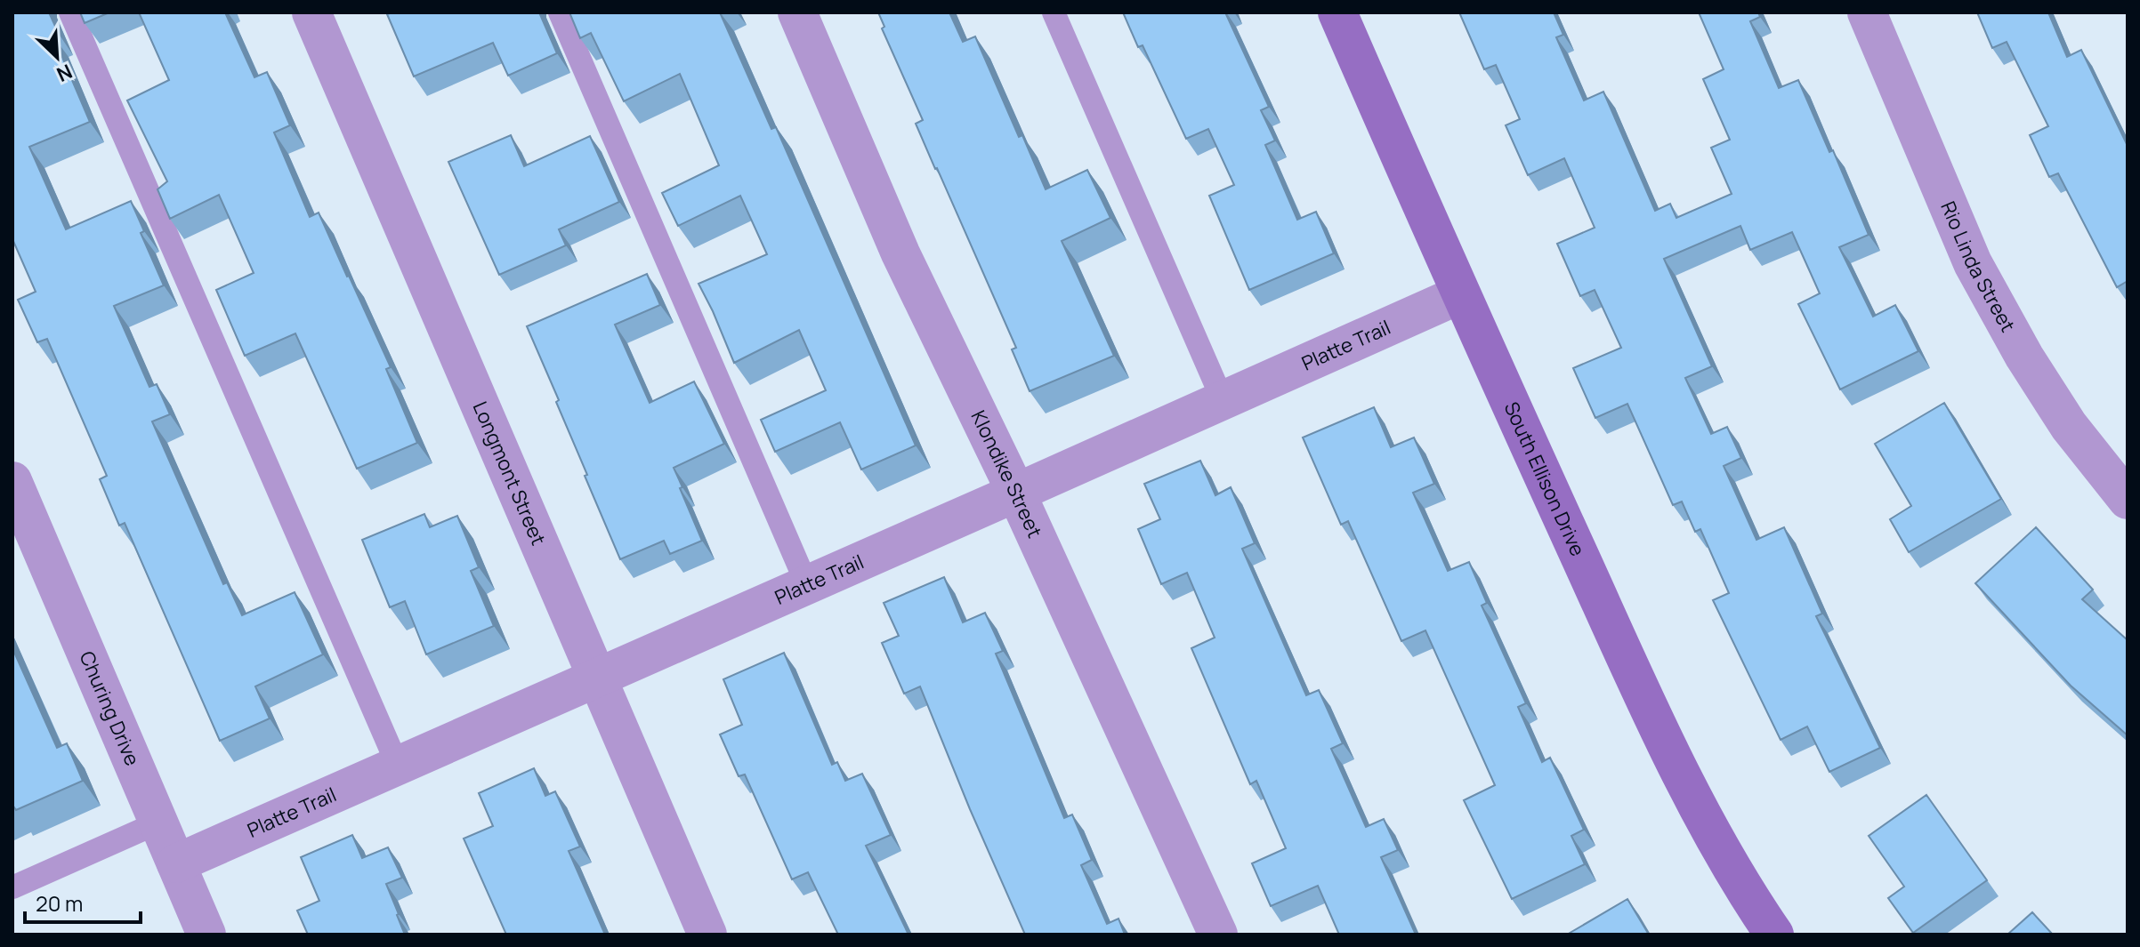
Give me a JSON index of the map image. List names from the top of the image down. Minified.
{"streets":{"street":["Rio Linda Street","Platte Trail","Longmont Street","Klondike Street","South Ellison Drive","Churing Drive"]},"crossings":[["Platte Trail","Longmont Street"],["Platte Trail","Klondike Street"],["Platte Trail","South Ellison Drive"],["Platte Trail","Churing Drive"]],"scale_bar":"20 m","north":"bottom right"}
